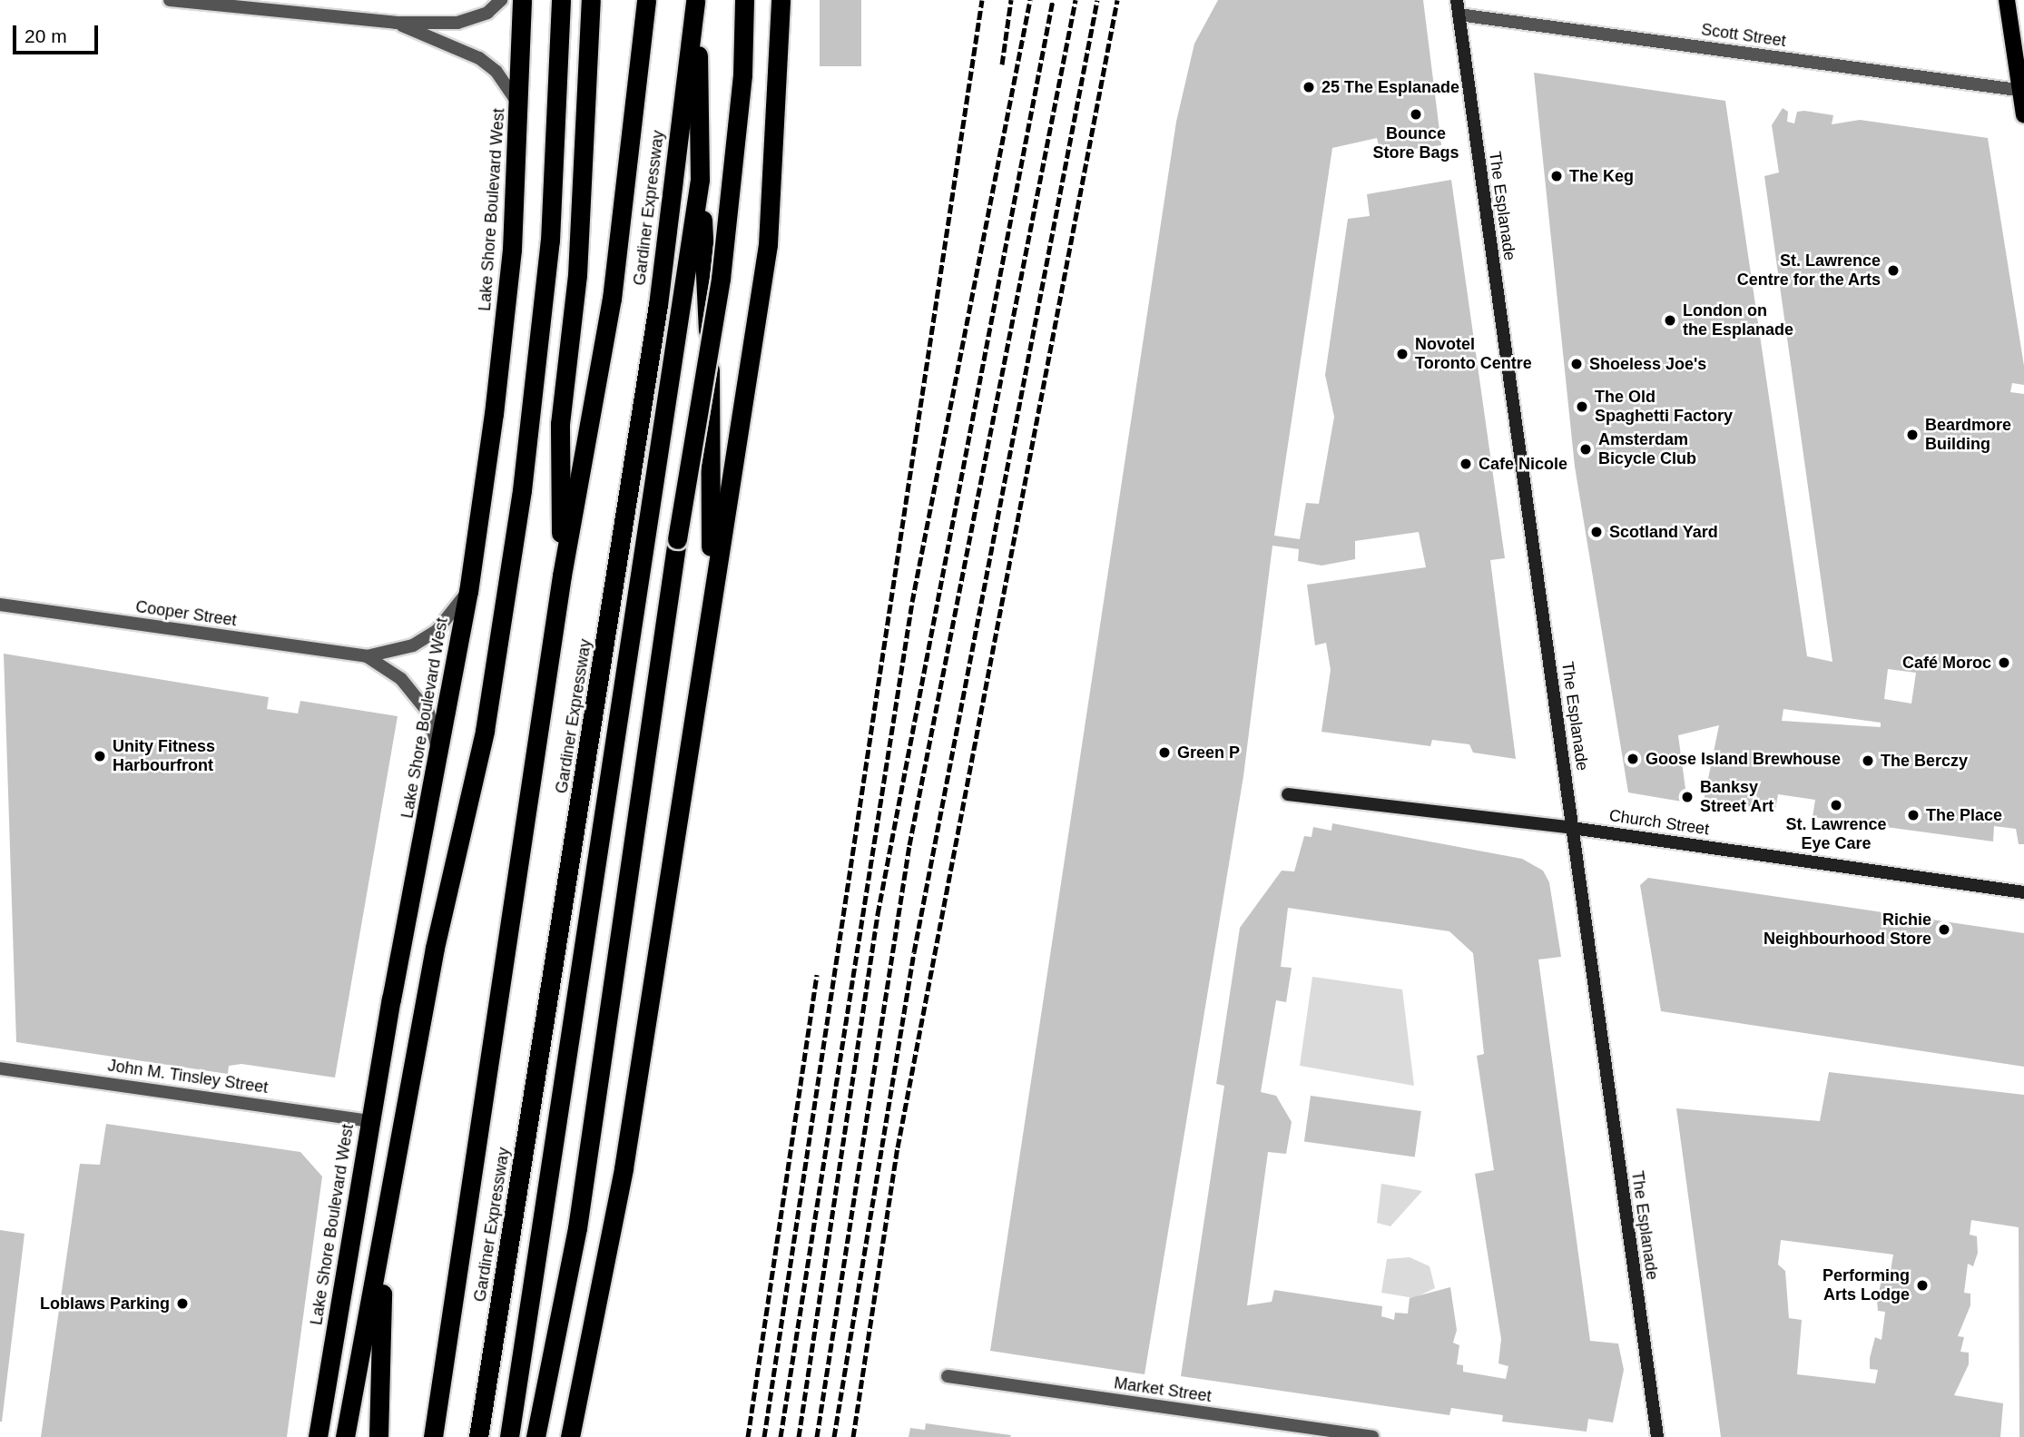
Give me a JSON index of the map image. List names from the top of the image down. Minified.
{"streets":{"highway":["Gardiner Expressway","Lake Shore Boulevard West"],"street":["Scott Street","The Esplanade","Cooper Street","Church Street","John M. Tinsley Street","Market Street"]},"crossings":[["Scott Street","The Esplanade"],["The Esplanade","Church Street"],["Lake Shore Boulevard West","Cooper Street"],["Lake Shore Boulevard West","John M. Tinsley Street"]],"places":["25 The Esplanade","Bounce Store Bags","The Keg","St. Lawrence Centre for the Arts","London on the Esplanade","Novotel Toronto Centre","Shoeless Joe's","The Old Spaghetti Factory","Beardmore Building","Amsterdam Bicycle Club","Cafe Nicole","Scotland Yard","Café Moroc","Green P","Unity Fitness Harbourfront","Goose Island Brewhouse","The Berczy","Banksy Street Art","St. Lawrence Eye Care","The Place","Richie Neighbourhood Store","Performing Arts Lodge","Loblaws Parking"],"scale_bar":"20 m"}
